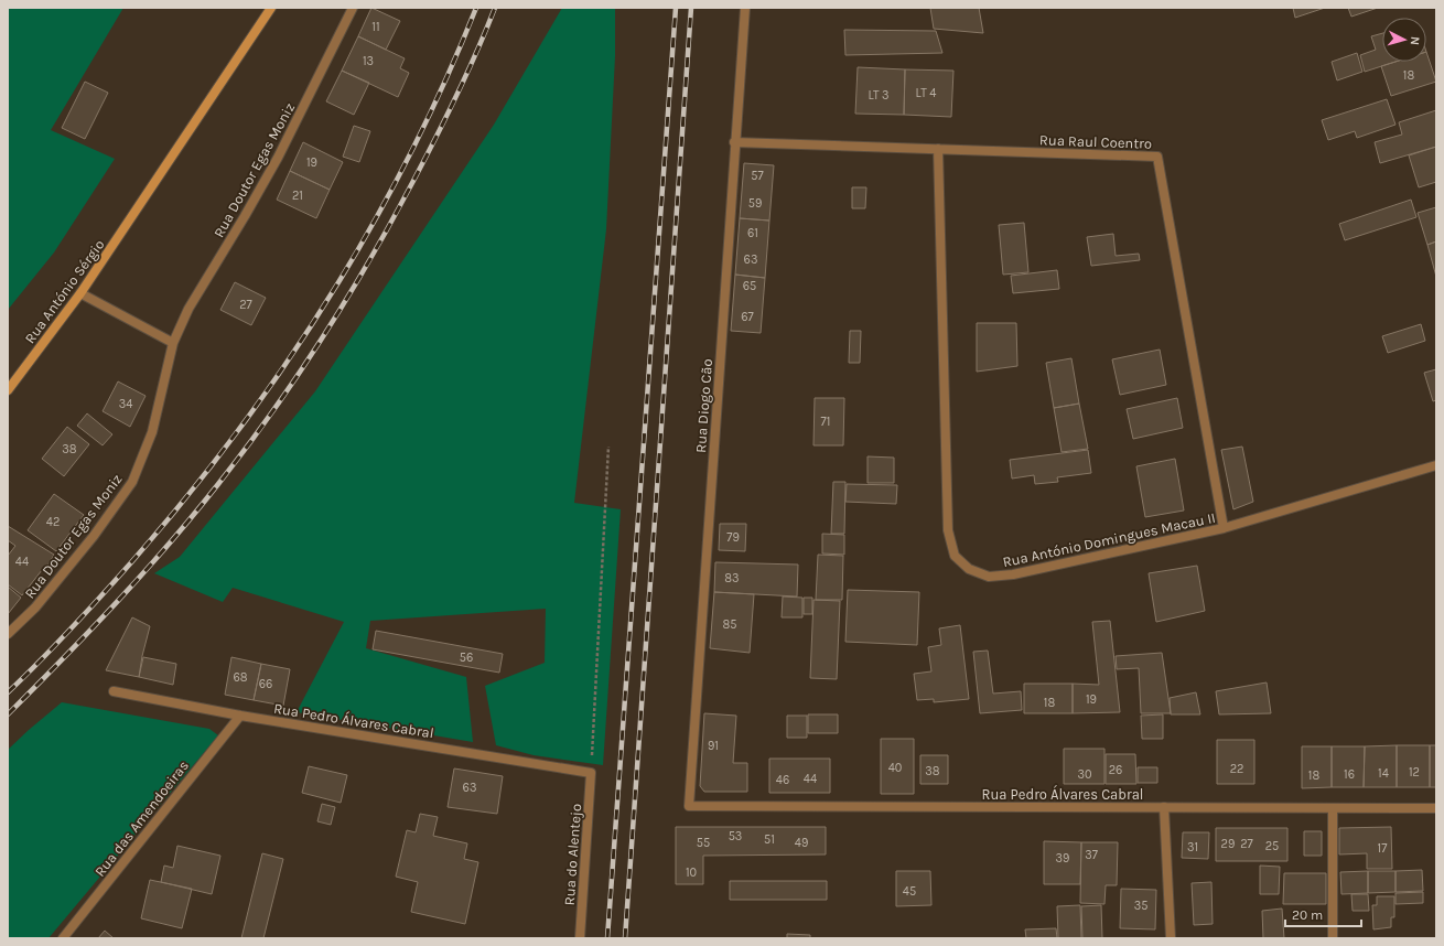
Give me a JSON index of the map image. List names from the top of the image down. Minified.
{"streets":{"main road":["Rua António Sérgio"],"street":["Rua Raul Coentro","Rua Doutor Egas Moniz","Rua Diogo Cão","Rua António Domingues Macau II","Rua Pedro Álvares Cabral","Rua das Amendoeiras","Rua do Alentejo"]},"crossings":[["Rua Raul Coentro","Rua Diogo Cão"],["Rua Raul Coentro","Rua António Domingues Macau II"],["Rua Diogo Cão","Rua Pedro Álvares Cabral"],["Rua Pedro Álvares Cabral","Rua das Amendoeiras"],["Rua Pedro Álvares Cabral","Rua do Alentejo"]],"house_numbers":["11","13","18","LT 4","LT 3","19","57","21","59","61","63","65","27","67","34","71","38","42","79","44","83","85","56","68","66","19","18","91","40","22","26","38","12","14","30","16","18","44","46","63","53","51","55","49","29","27","25","31","17","37","39","10","45","35"],"scale_bar":"20 m","north":"right"}
